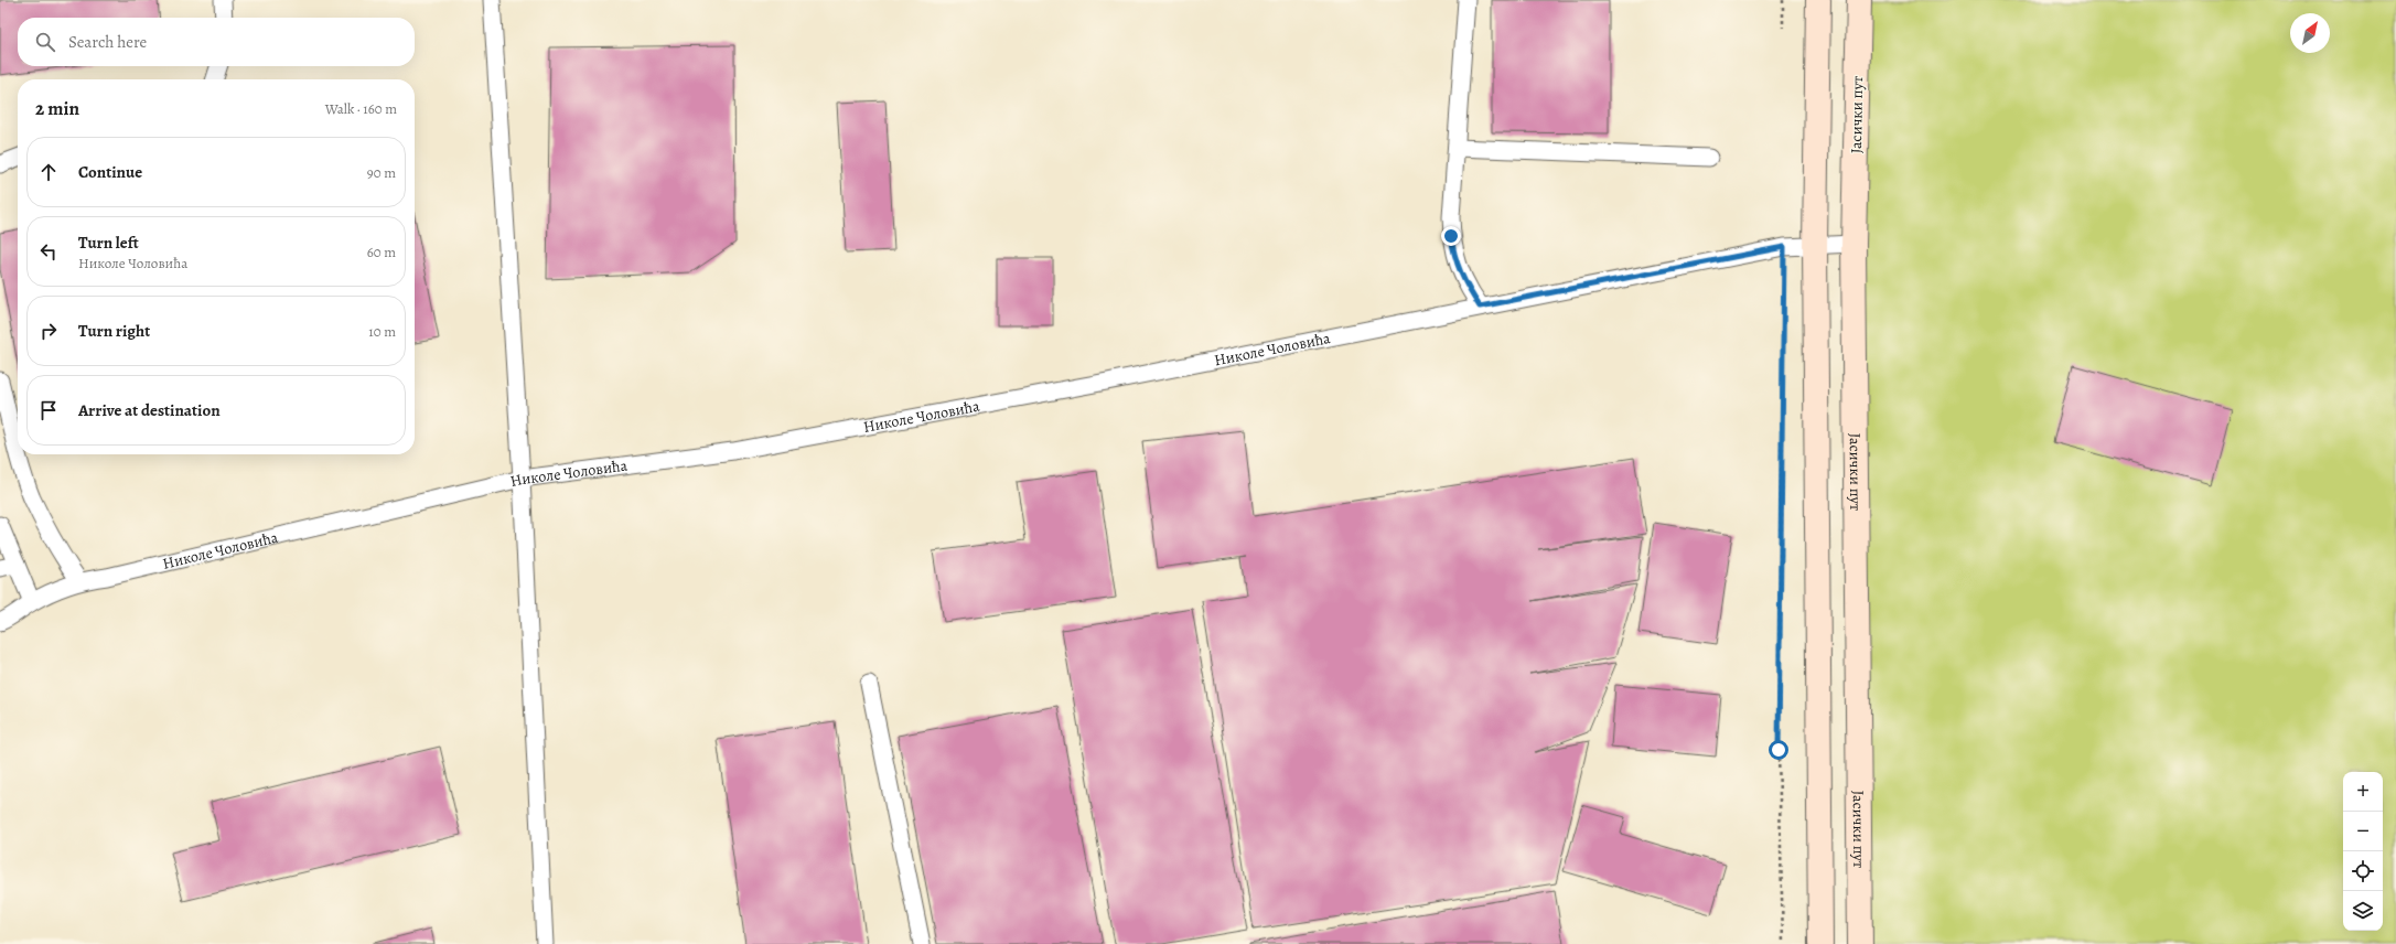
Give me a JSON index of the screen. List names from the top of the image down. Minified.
{"streets":{"main road":["Јасички пут"],"lane":["Николе Чоловића"]},"crossings":[["Јасички пут","Николе Чоловића"]],"north":"top right","page":{"search":"Search here","heading":["2 min","Walk · 160 m"],"list":[["Continue","90 m"],["Turn left","Николе Чоловића","60 m"],["Turn right","10 m"],"Arrive at destination"],"map_buttons":["+","−"]}}
